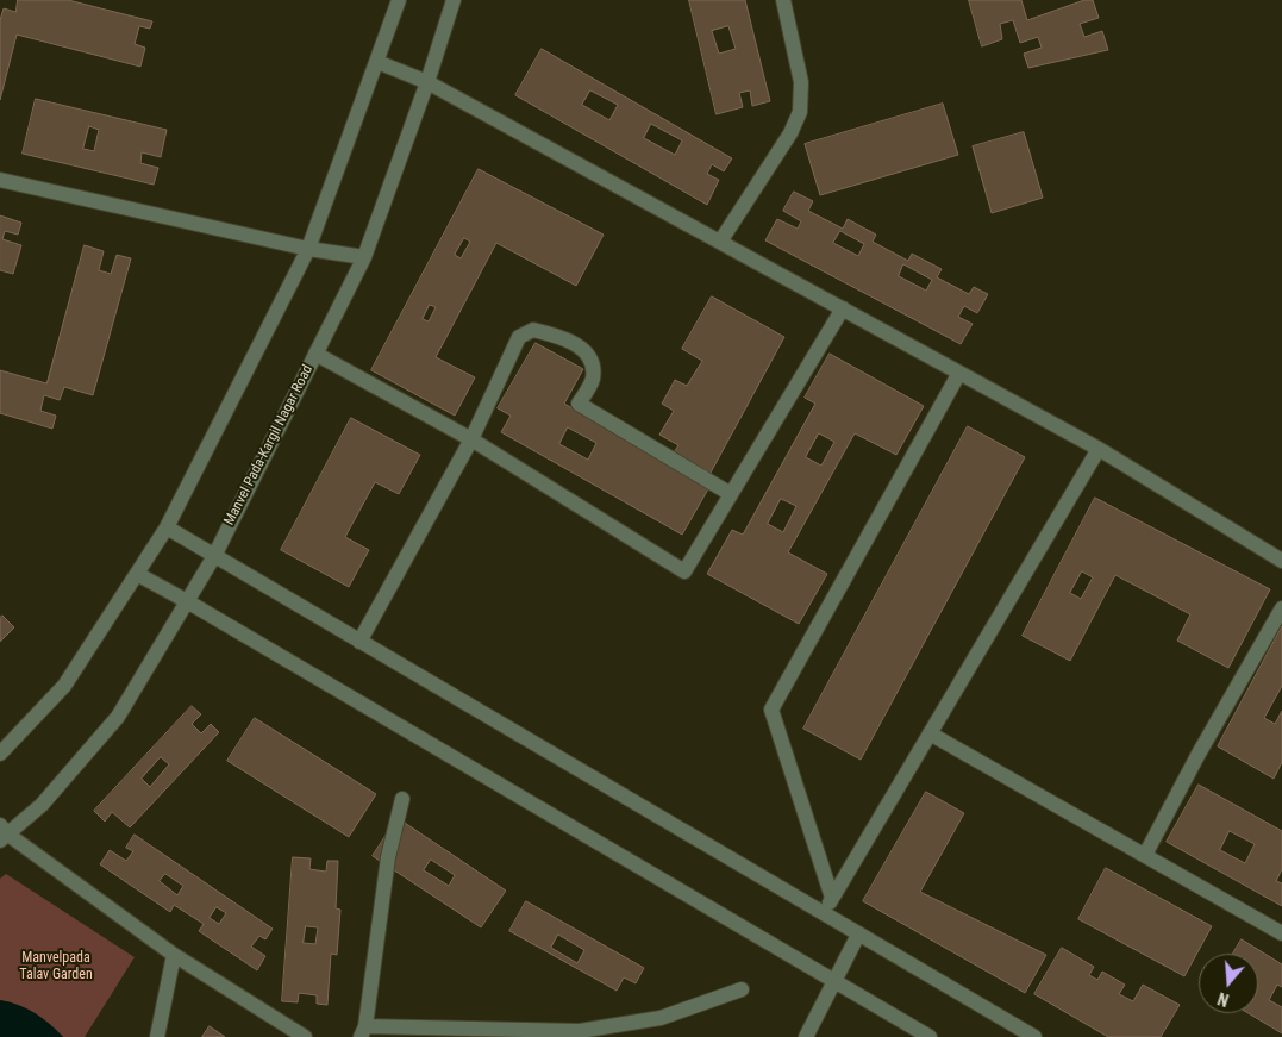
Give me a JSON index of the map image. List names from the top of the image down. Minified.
{"streets":{"street":["Manvel Pada-Kargil Nagar Road"]},"parks":["Manvelpada Talav Garden"],"north":"bottom"}
